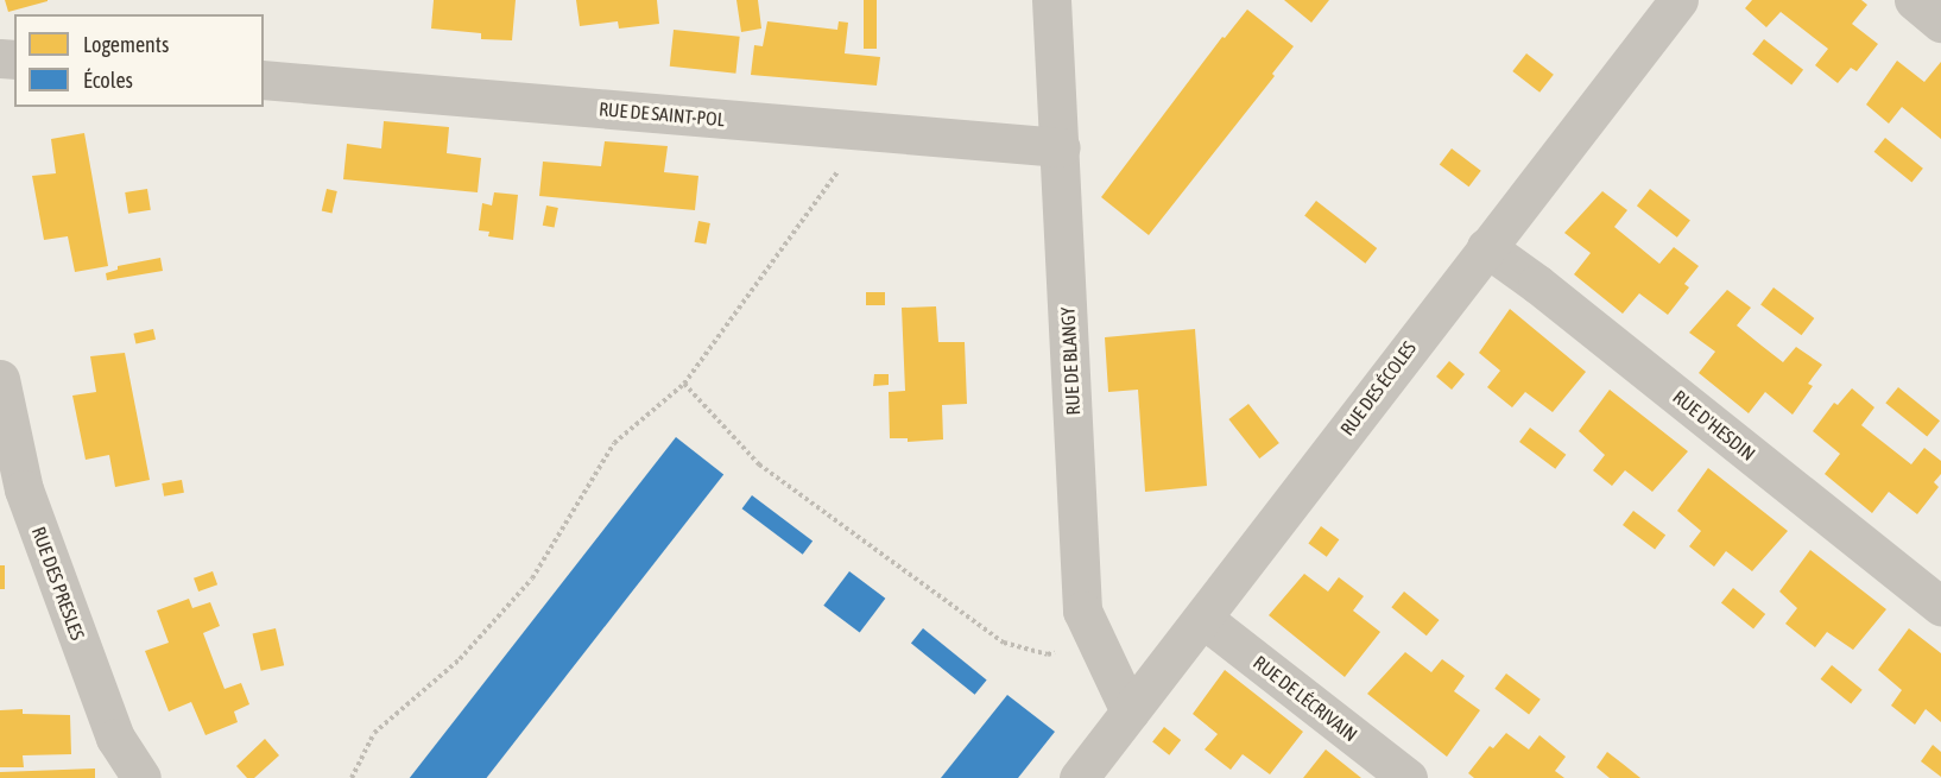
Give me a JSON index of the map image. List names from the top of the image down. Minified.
{"streets":{"street":["RUE DE SAINT-POL","RUE DE BLANGY","RUE DES ÉCOLES","RUE D'HESDIN","RUE DES PRESLES","RUE DE LÉCRIVAIN"]},"crossings":[["RUE DE SAINT-POL","RUE DE BLANGY"],["RUE DE BLANGY","RUE DES ÉCOLES"],["RUE DES ÉCOLES","RUE D'HESDIN"],["RUE DES ÉCOLES","RUE DE LÉCRIVAIN"]],"legend":["Logements","Écoles"]}
